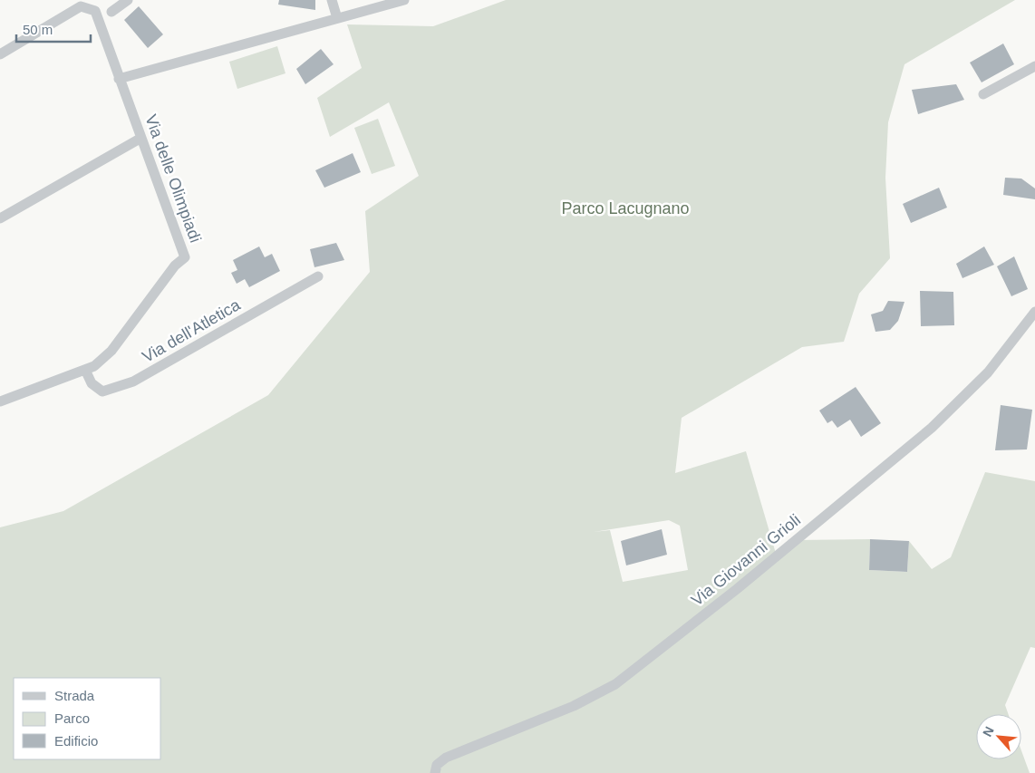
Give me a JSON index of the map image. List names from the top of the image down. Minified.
{"streets":{"street":["Via delle Olimpiadi","Via dell'Atletica","Via Giovanni Grioli"]},"crossings":[["Via delle Olimpiadi","Via dell'Atletica"]],"parks":["Parco Lacugnano"],"legend":["Strada","Parco","Edificio"],"scale_bar":"50 m","north":"top left"}
